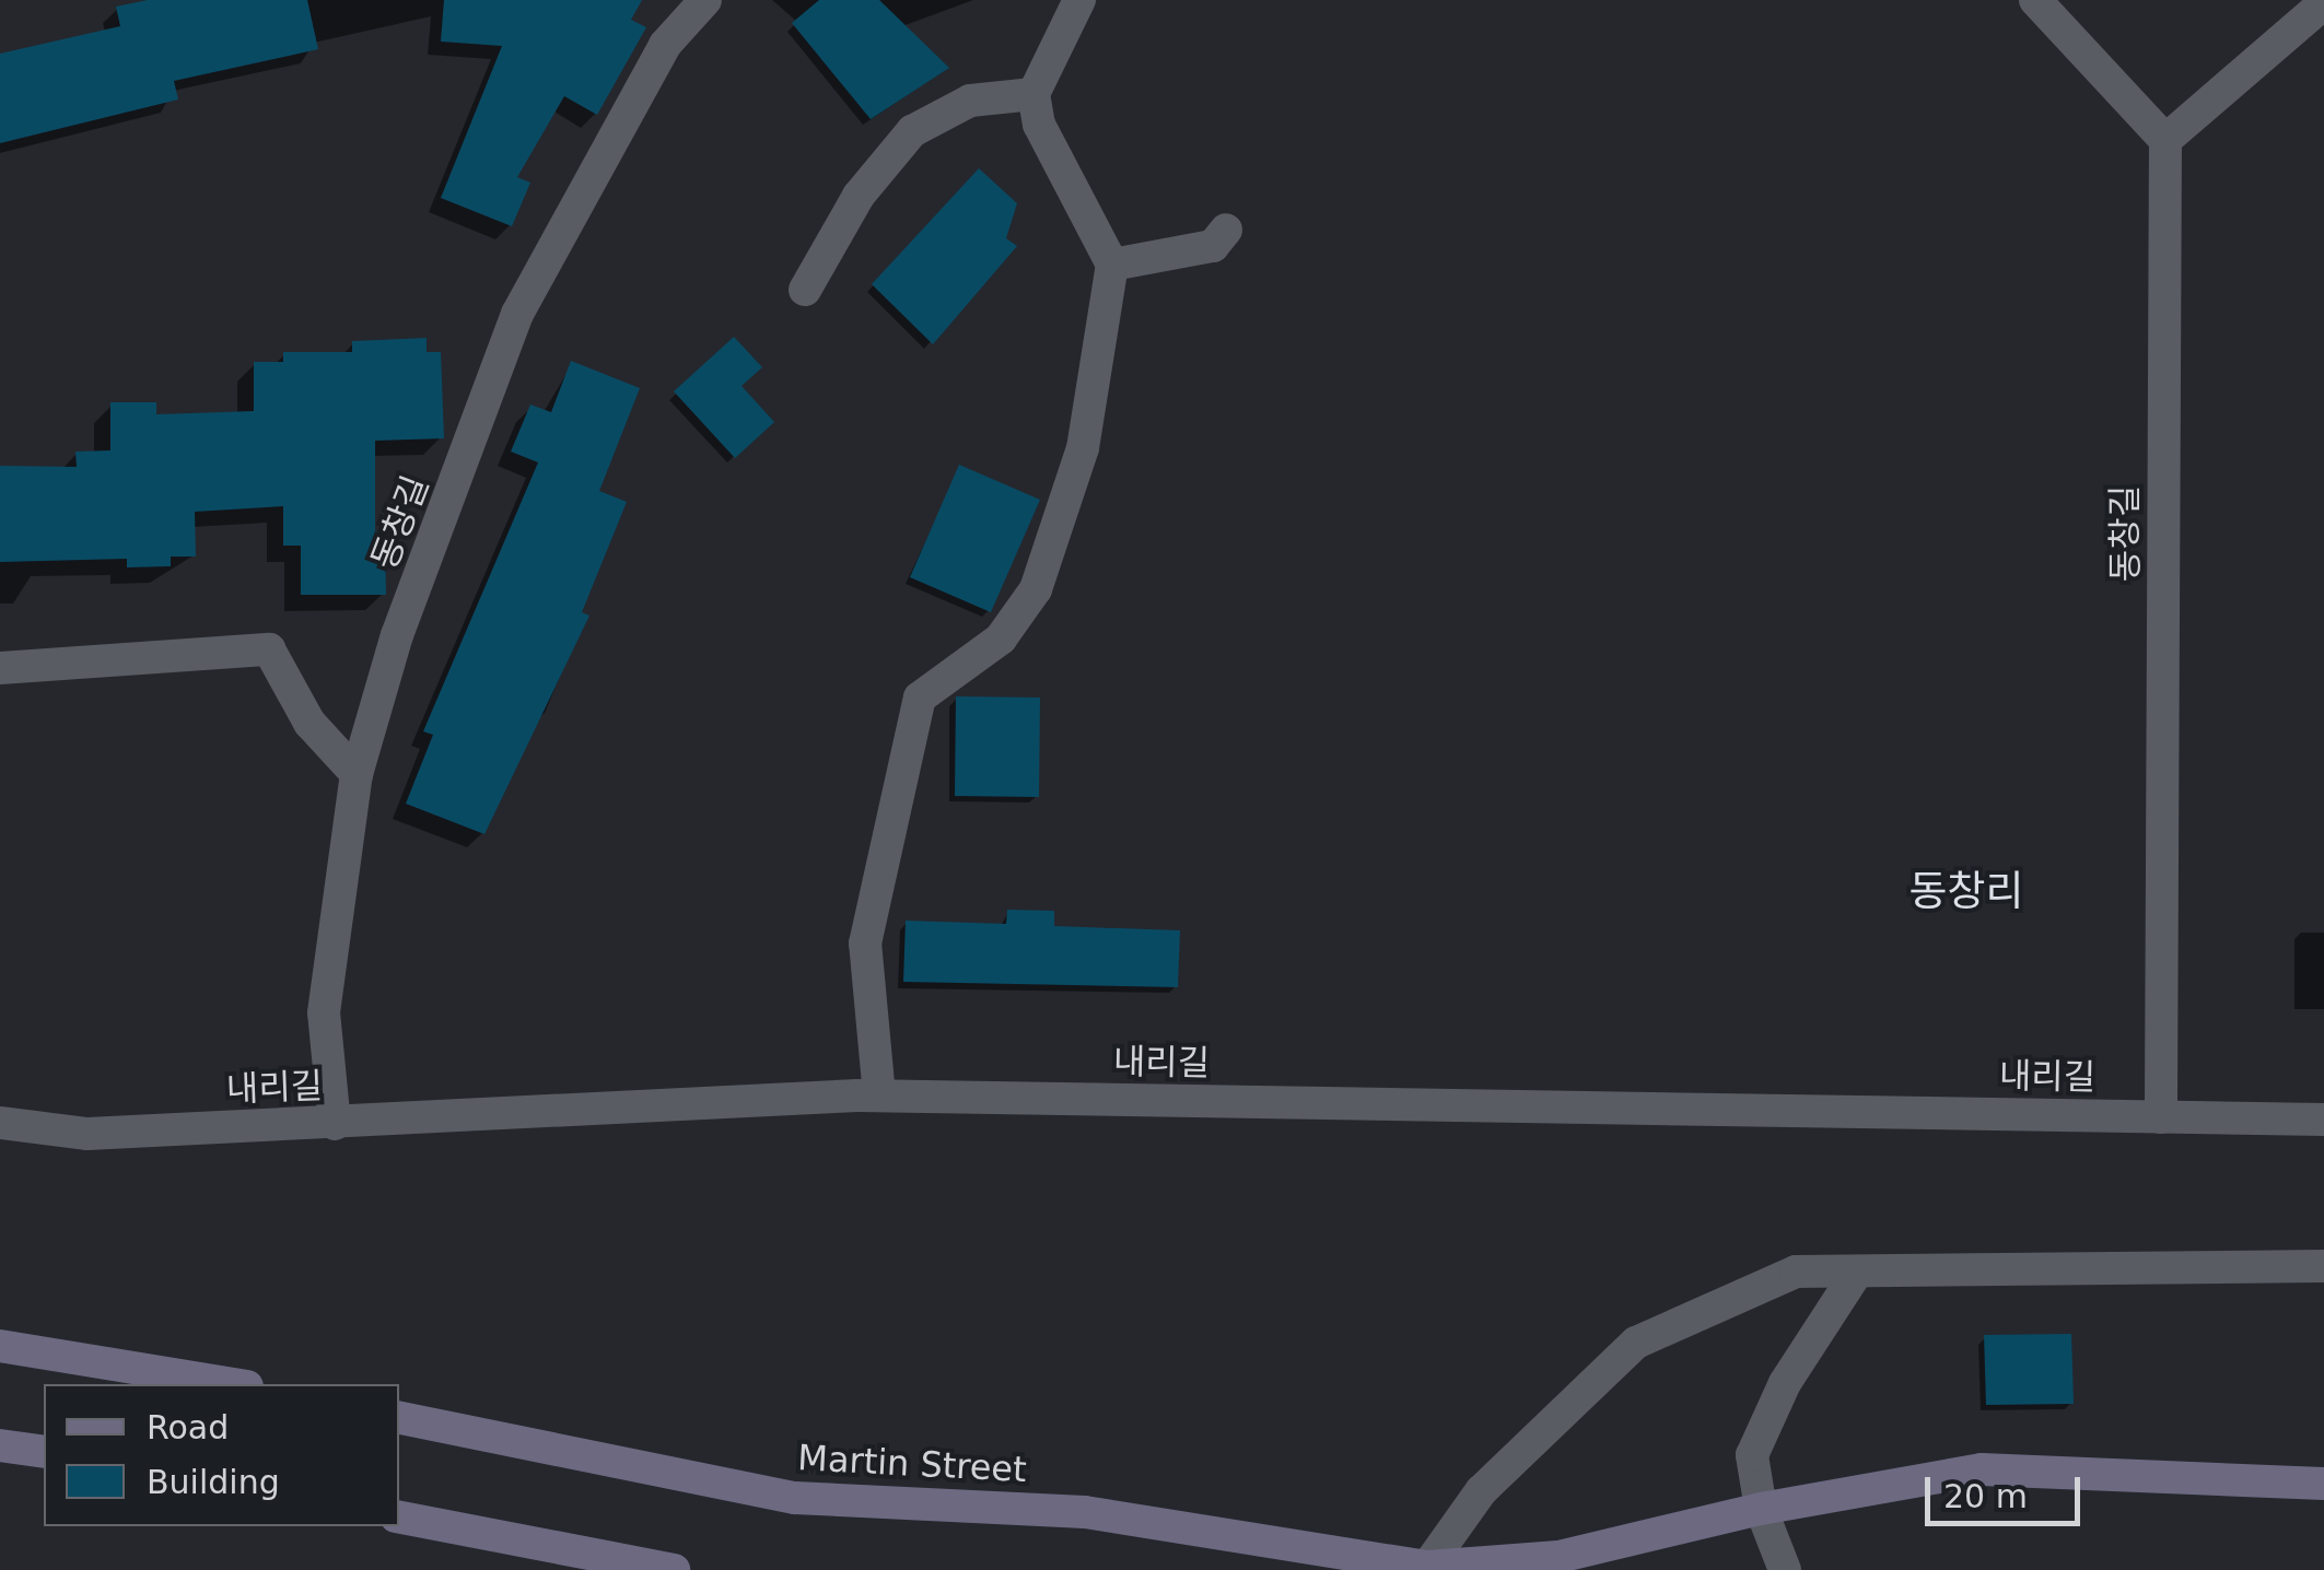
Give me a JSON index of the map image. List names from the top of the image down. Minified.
{"streets":{"main road":["Martin Street"],"street":["동창길","내리길"]},"crossings":[["동창길","내리길"]],"districts":["동창리"],"legend":["Road","Building"],"scale_bar":"20 m"}
